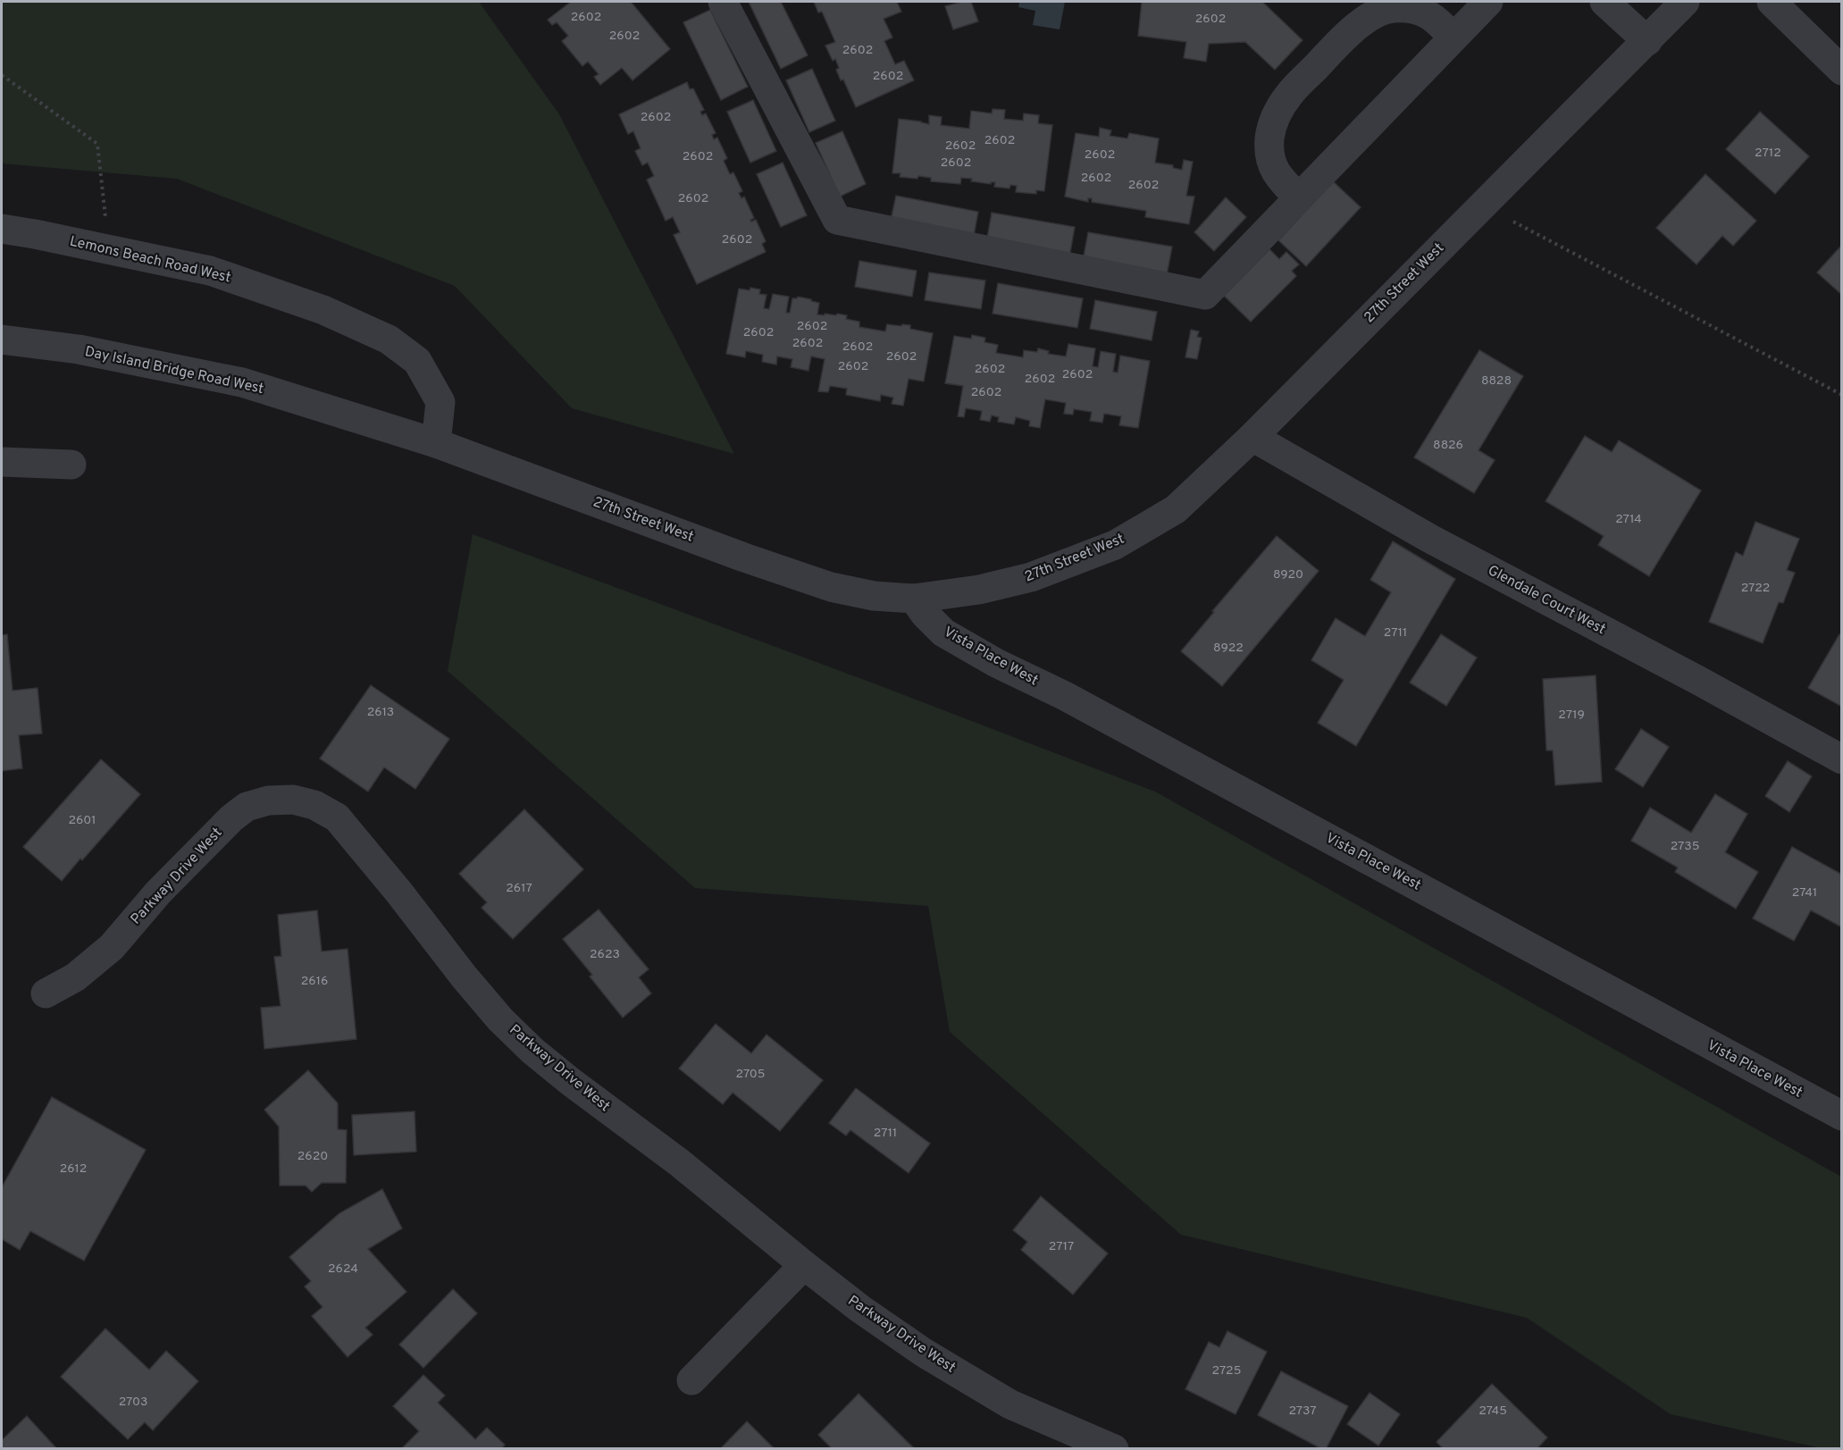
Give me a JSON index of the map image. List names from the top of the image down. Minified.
{"streets":{"street":["Lemons Beach Road West","27th Street West","Day Island Bridge Road West","Glendale Court West","Vista Place West","Parkway Drive West"]},"crossings":[["Lemons Beach Road West","27th Street West"],["Lemons Beach Road West","Day Island Bridge Road West"],["27th Street West","Day Island Bridge Road West"],["27th Street West","Glendale Court West"],["27th Street West","Vista Place West"]],"house_numbers":["2602","2602","2602","2602","2602","2602","2602","2602","2712","2602","2602","2602","2602","2602","2602","2602","2602","2602","2602","2602","2602","2602","2602","2602","2602","8828","2602","8826","2714","8920","2722","2711","8922","2613","2719","2601","2735","2617","2741","2623","2616","2705","2711","2620","2612","2717","2624","2725","2703","2737","2745"]}
